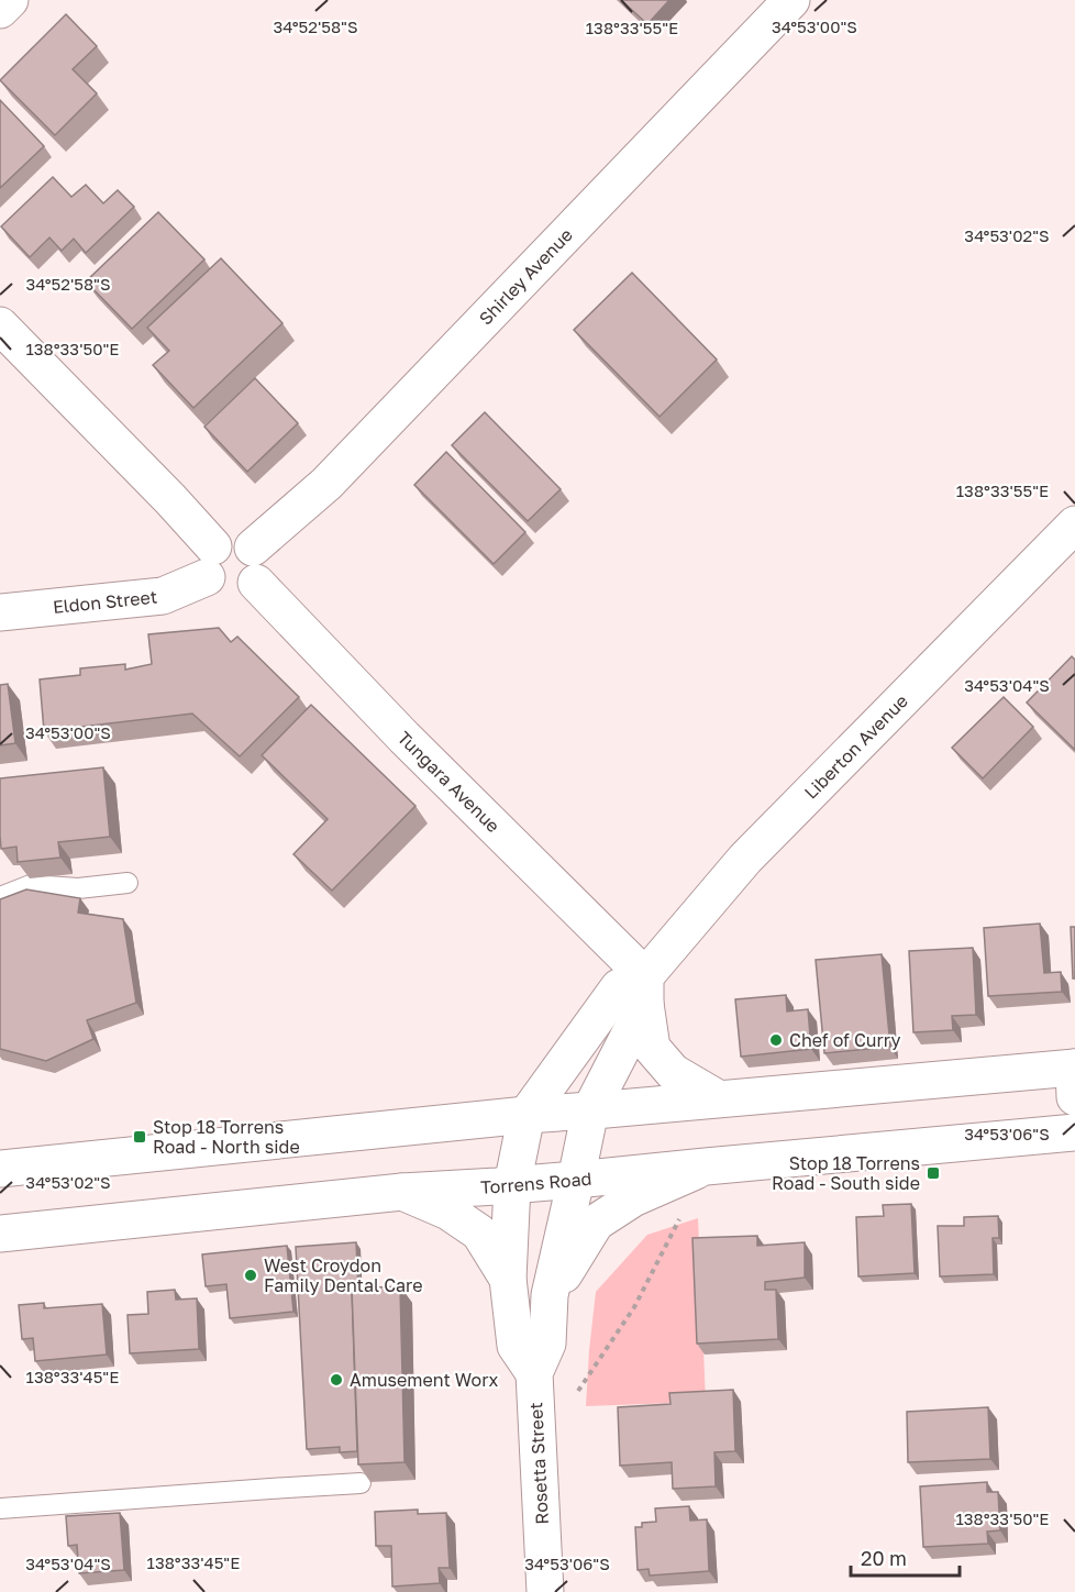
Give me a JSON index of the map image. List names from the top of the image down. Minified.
{"streets":{"street":["Shirley Avenue","Eldon Street","Liberton Avenue","Tungara Avenue","Torrens Road","Rosetta Street"]},"crossings":[["Shirley Avenue","Eldon Street"],["Shirley Avenue","Tungara Avenue"],["Eldon Street","Tungara Avenue"],["Liberton Avenue","Tungara Avenue"],["Liberton Avenue","Torrens Road"],["Liberton Avenue","Rosetta Street"],["Torrens Road","Rosetta Street"]],"places":{"other":["Chef of Curry","West Croydon Family Dental Care","Amusement Worx"],"transit":["Stop 18 Torrens Road - North side","Stop 18 Torrens Road - South side"]},"scale_bar":"20 m","coordinates":["34°52'58\"S","34°53'00\"S","138°33'55\"E","34°53'02\"S","138°33'50\"E","34°53'04\"S","34°53'06\"S","138°33'45\"E"]}
